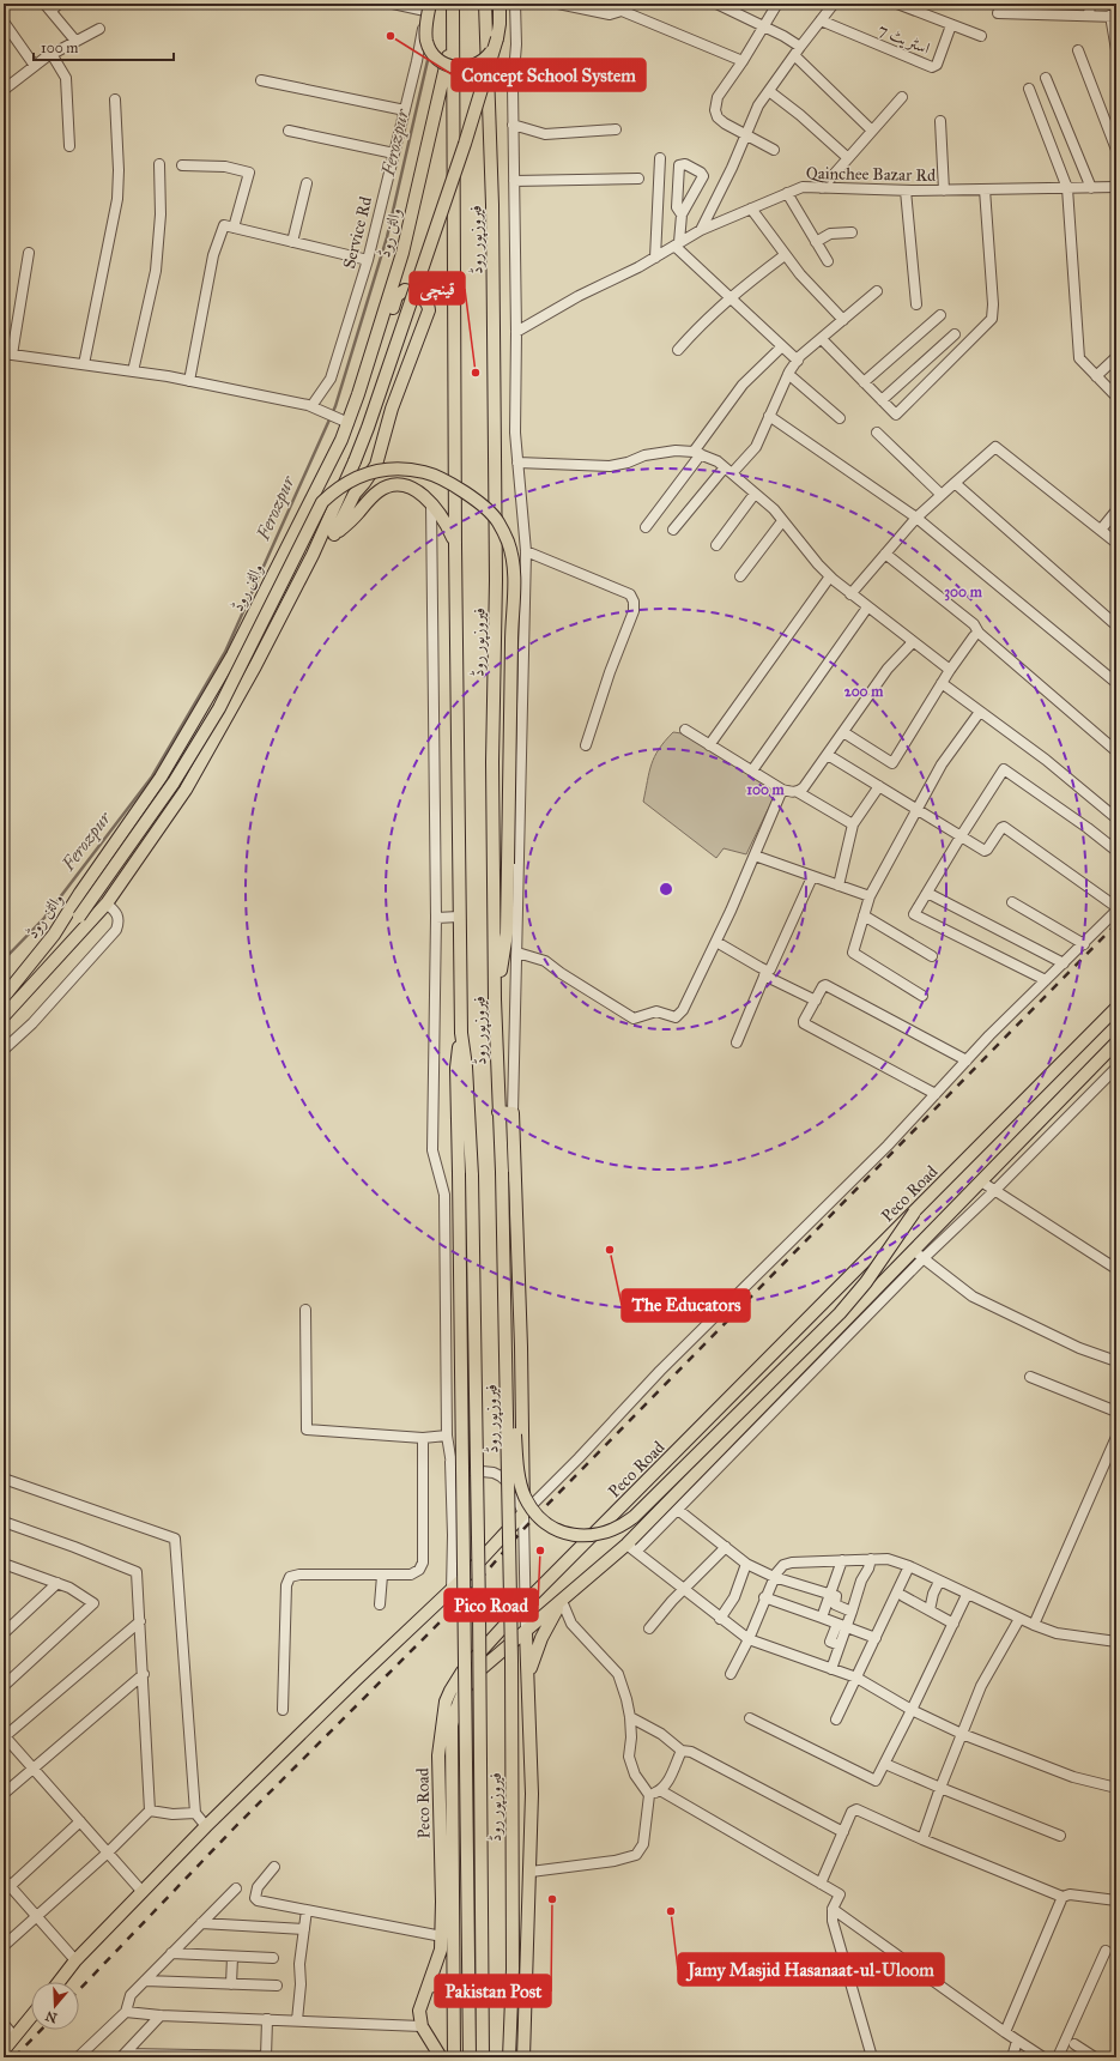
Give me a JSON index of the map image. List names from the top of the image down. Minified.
{"streets":{"main road":["والٹن روڈ","فیروزپور روڈ","Peco Road"],"street":["اسٹریٹ 7","Qainchee Bazar Rd","Service Rd"]},"crossings":[["والٹن روڈ","فیروزپور روڈ"]],"water":["Ferozpur"],"places":["Concept School System","قینچی","The Educators","Pico Road","Pakistan Post","Jamy Masjid Hasanaat-ul-Uloom"],"scale_bar":"100 m","north":"bottom","rings":["300 m","200 m","100 m"]}
